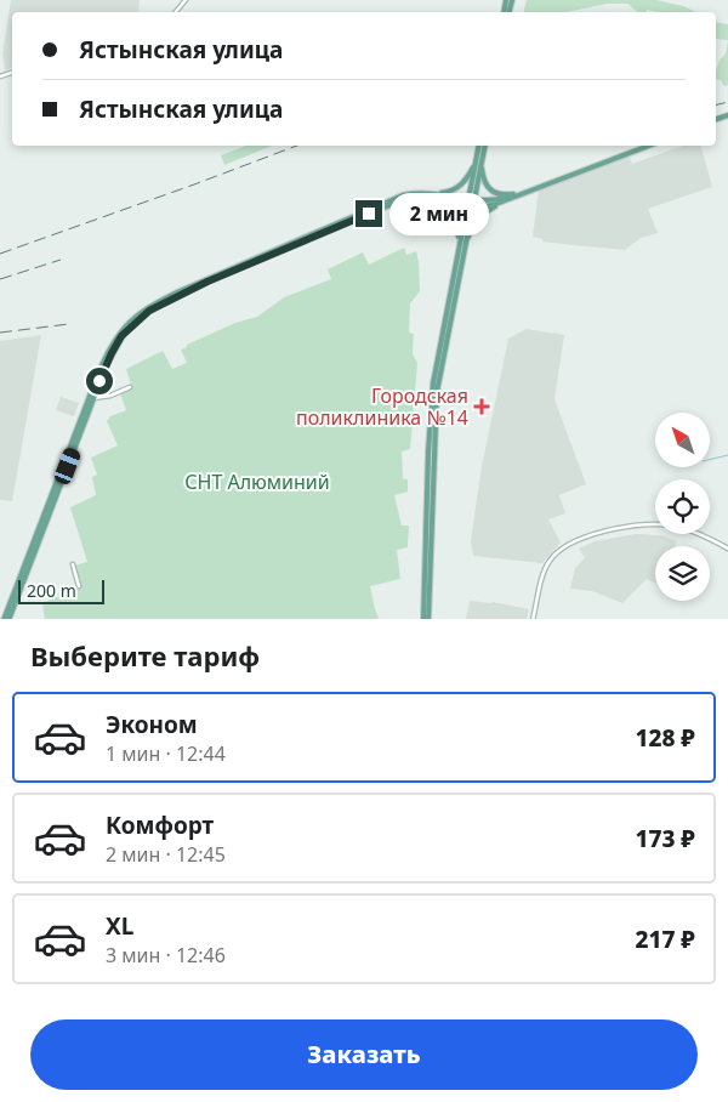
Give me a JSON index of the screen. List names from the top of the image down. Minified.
{"parks":["СНТ Алюминий"],"places":{"health":["Городская поликлиника №14"]},"scale_bar":"200 m","north":"top left","page":{"banner":["Ястынская улица","Ястынская улица"],"bubble":"2 мин","scale":"200 m","heading":"Выберите тариф","list":[{"name":"Эконом","note":"1 мин · 12:44","value":"128 ₽"},{"name":"Комфорт","note":"2 мин · 12:45","value":"173 ₽"},{"name":"XL","note":"3 мин · 12:46","value":"217 ₽"}],"buttons":"Заказать"}}
